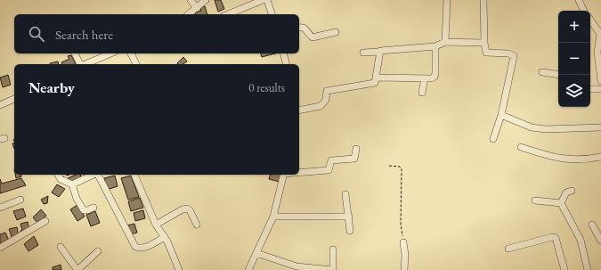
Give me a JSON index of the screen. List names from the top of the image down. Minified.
{"page":{"map_buttons":["+","−"],"search":"Search here","heading":["Nearby","0 results"]}}
